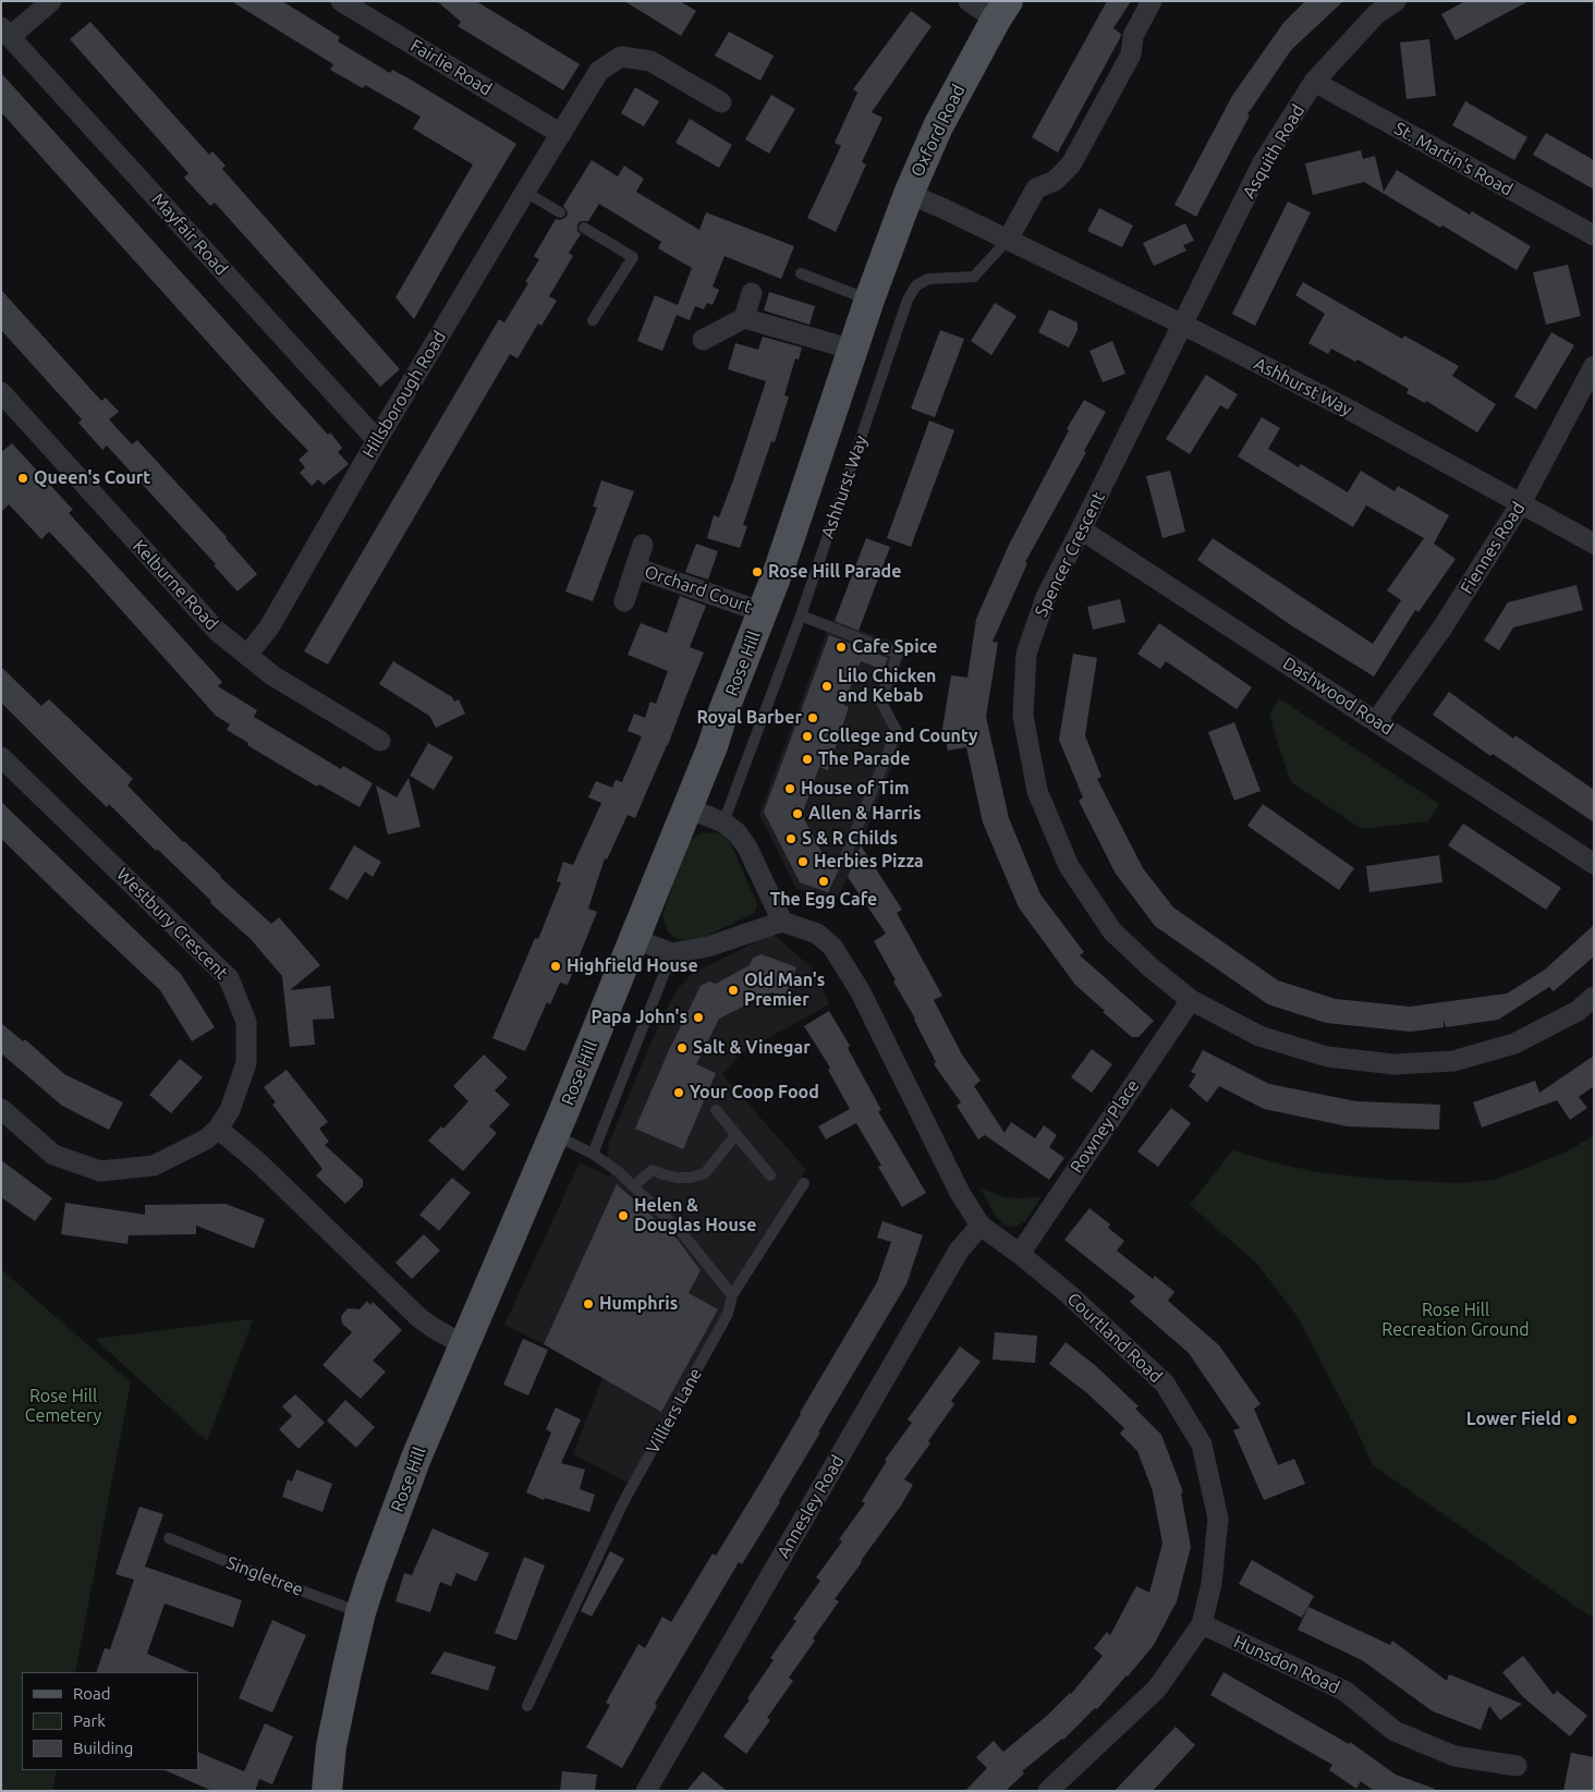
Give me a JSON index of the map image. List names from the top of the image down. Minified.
{"streets":{"main road":["Oxford Road","Rose Hill"],"street":["Fairlie Road","Asquith Road","St. Martin's Road","Mayfair Road","Ashhurst Way","Hillsborough Road","Fiennes Road","Spencer Crescent","Kelburne Road","Orchard Court","Dashwood Road","Westbury Crescent","Rowney Place","Courtland Road","Annesley Road","Hunsdon Road"],"lane":["Villiers Lane","Singletree"]},"crossings":[["Fairlie Road","Hillsborough Road"],["Oxford Road","Ashhurst Way"],["Oxford Road","Rose Hill"],["Asquith Road","St. Martin's Road"],["Asquith Road","Ashhurst Way"],["Asquith Road","Spencer Crescent"],["Mayfair Road","Hillsborough Road"],["Ashhurst Way","Fiennes Road"],["Ashhurst Way","Spencer Crescent"],["Hillsborough Road","Kelburne Road"],["Fiennes Road","Dashwood Road"],["Spencer Crescent","Dashwood Road"],["Spencer Crescent","Rowney Place"],["Orchard Court","Rose Hill"],["Rose Hill","Singletree"],["Rowney Place","Courtland Road"],["Courtland Road","Annesley Road"],["Courtland Road","Hunsdon Road"]],"parks":["Rose Hill Recreation Ground","Rose Hill Cemetery"],"places":["Queen's Court","Rose Hill Parade","Cafe Spice","Lilo Chicken and Kebab","Royal Barber","College and County","The Parade","House of Tim","Allen & Harris","S & R Childs","Herbies Pizza","The Egg Cafe","Highfield House","Old Man's Premier","Papa John's","Salt & Vinegar","Your Coop Food","Helen & Douglas House","Humphris","Lower Field"],"legend":["Road","Park","Building"]}
